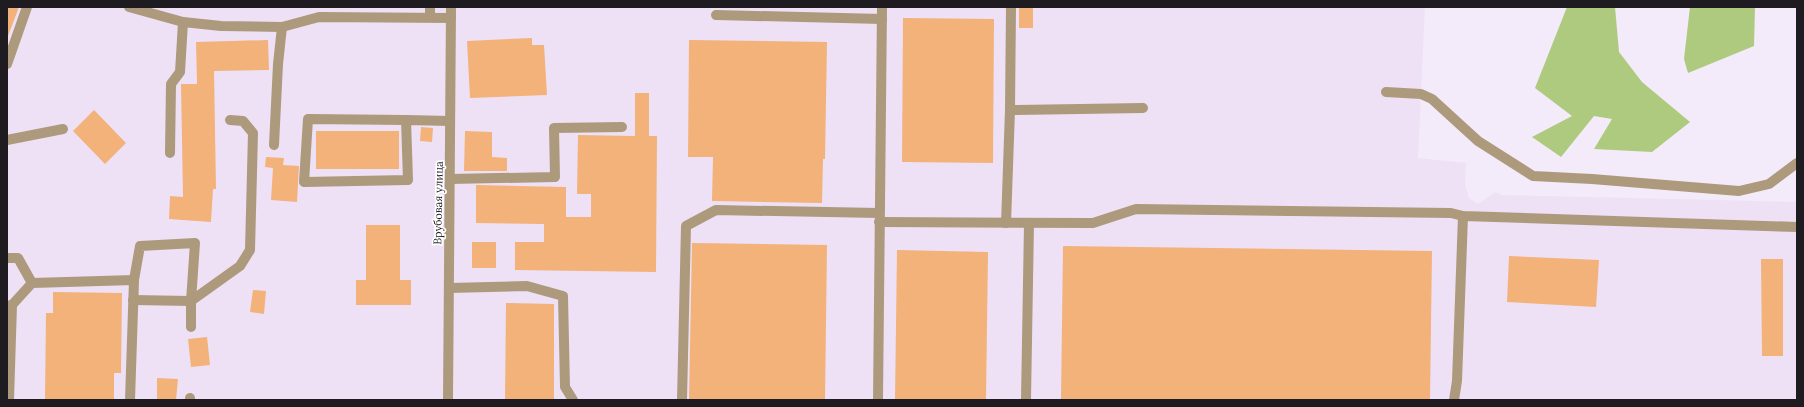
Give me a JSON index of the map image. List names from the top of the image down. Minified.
{"streets":{"street":["Врубовая улица"]}}
